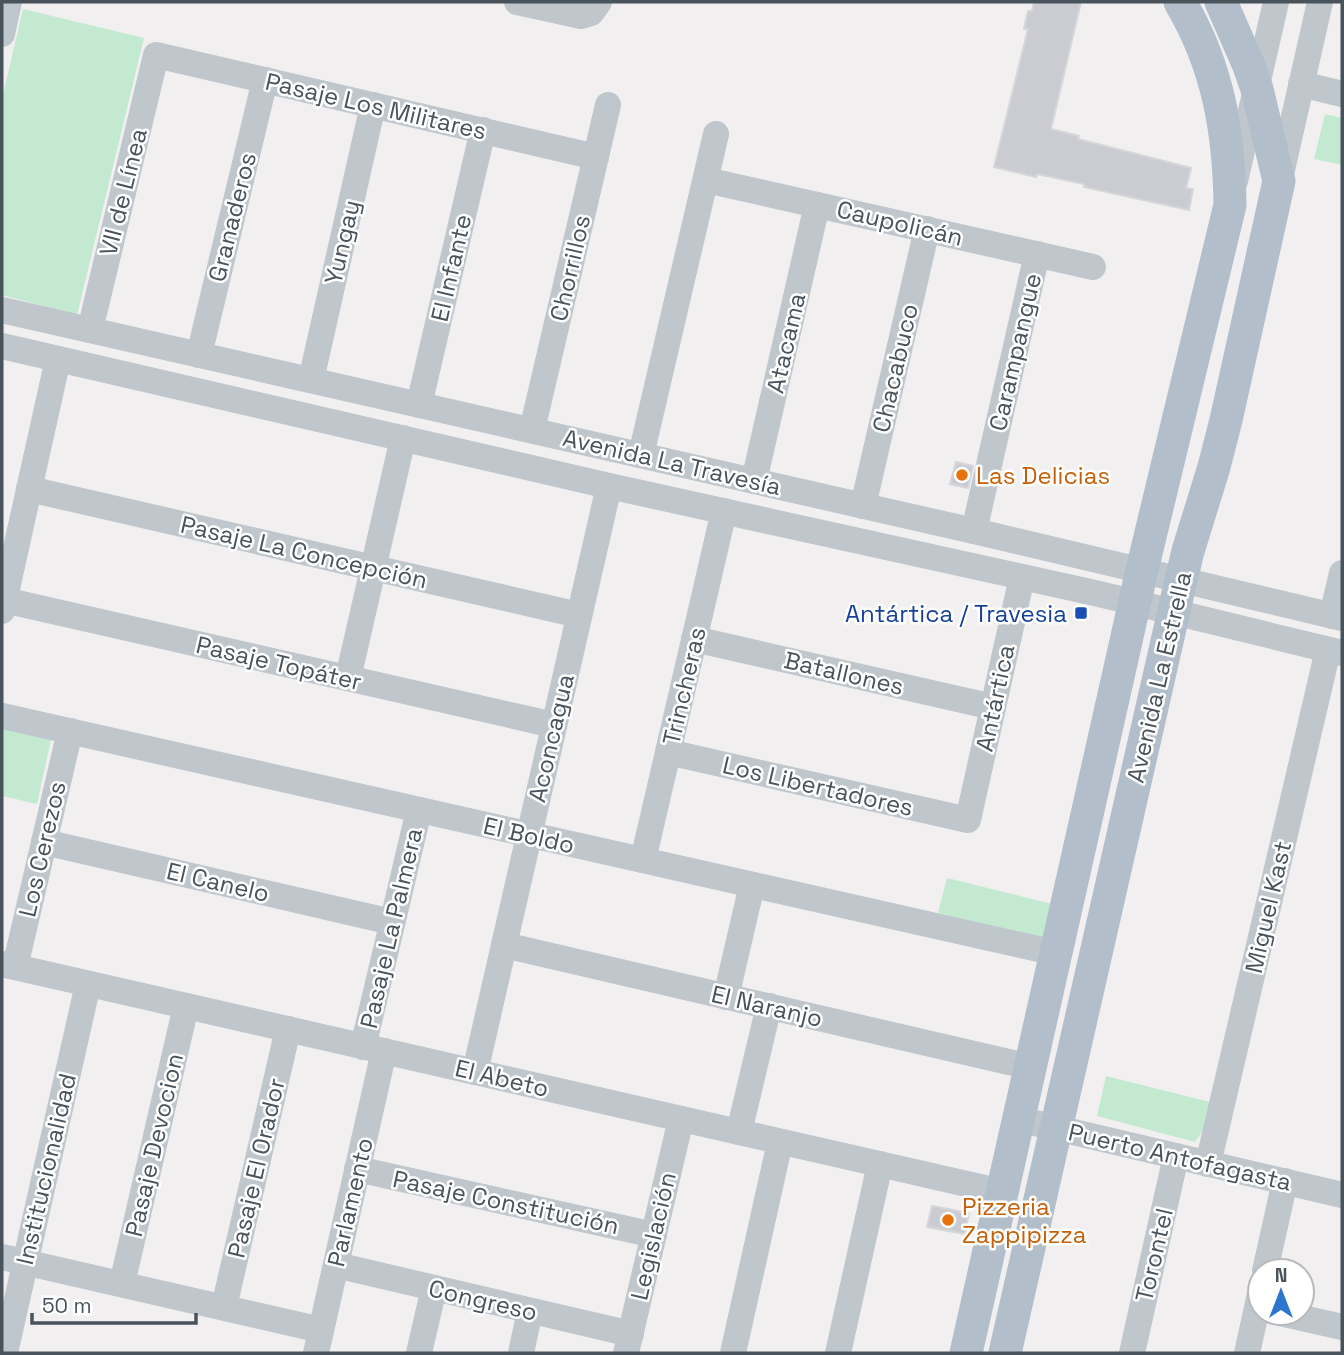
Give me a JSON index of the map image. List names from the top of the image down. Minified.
{"streets":{"main road":["Avenida La Estrella"],"street":["Pasaje Los Militares","VII de Línea","Granaderos","Caupolicán","Yungay","El Infante","Chorrillos","Atacama","Carampangue","Chacabuco","Avenida La Travesía","Pasaje La Concepción","Pasaje Topáter","Batallones","Trincheras","Antártica","Aconcagua","Los Libertadores","El Boldo","Los Cerezos","El Canelo","Miguel Kast","Pasaje La Palmera","El Naranjo","El Abeto","Pasaje Devocion","Puerto Antofagasta","Pasaje El Orador","Institucionalidad","Parlamento","Pasaje Constitución","Legislación","Torontel","Congreso"]},"crossings":[["Pasaje Los Militares","VII de Línea"],["Pasaje Los Militares","Granaderos"],["Pasaje Los Militares","Yungay"],["Pasaje Los Militares","El Infante"],["Pasaje Los Militares","Chorrillos"],["VII de Línea","Avenida La Travesía"],["Granaderos","Avenida La Travesía"],["Caupolicán","Atacama"],["Caupolicán","Carampangue"],["Caupolicán","Chacabuco"],["Yungay","Avenida La Travesía"],["El Infante","Avenida La Travesía"],["Chorrillos","Avenida La Travesía"],["Atacama","Avenida La Travesía"],["Carampangue","Avenida La Travesía"],["Chacabuco","Avenida La Travesía"],["Avenida La Travesía","Avenida La Estrella"],["Avenida La Travesía","Trincheras"],["Avenida La Travesía","Antártica"],["Avenida La Travesía","Aconcagua"],["Avenida La Travesía","Miguel Kast"],["Pasaje La Concepción","Aconcagua"],["Pasaje Topáter","Aconcagua"],["Batallones","Trincheras"],["Batallones","Antártica"],["Avenida La Estrella","El Boldo"],["Avenida La Estrella","El Naranjo"],["Avenida La Estrella","El Abeto"],["Avenida La Estrella","Puerto Antofagasta"],["Trincheras","Los Libertadores"],["Trincheras","El Boldo"],["Antártica","Los Libertadores"],["Aconcagua","El Boldo"],["Aconcagua","El Naranjo"],["Aconcagua","El Abeto"],["El Boldo","Los Cerezos"],["El Boldo","Pasaje La Palmera"],["Los Cerezos","El Canelo"],["Los Cerezos","El Abeto"],["El Canelo","Pasaje La Palmera"],["Miguel Kast","Puerto Antofagasta"],["Pasaje La Palmera","El Abeto"],["Pasaje La Palmera","Parlamento"],["El Abeto","Pasaje Devocion"],["El Abeto","Pasaje El Orador"],["El Abeto","Institucionalidad"],["El Abeto","Parlamento"],["El Abeto","Legislación"],["Puerto Antofagasta","Torontel"],["Parlamento","Pasaje Constitución"],["Parlamento","Congreso"],["Pasaje Constitución","Legislación"],["Legislación","Congreso"]],"places":{"other":["Las Delicias","Pizzeria Zappipizza"],"transit":["Antártica / Travesia"]},"scale_bar":"50 m","north":"top"}
